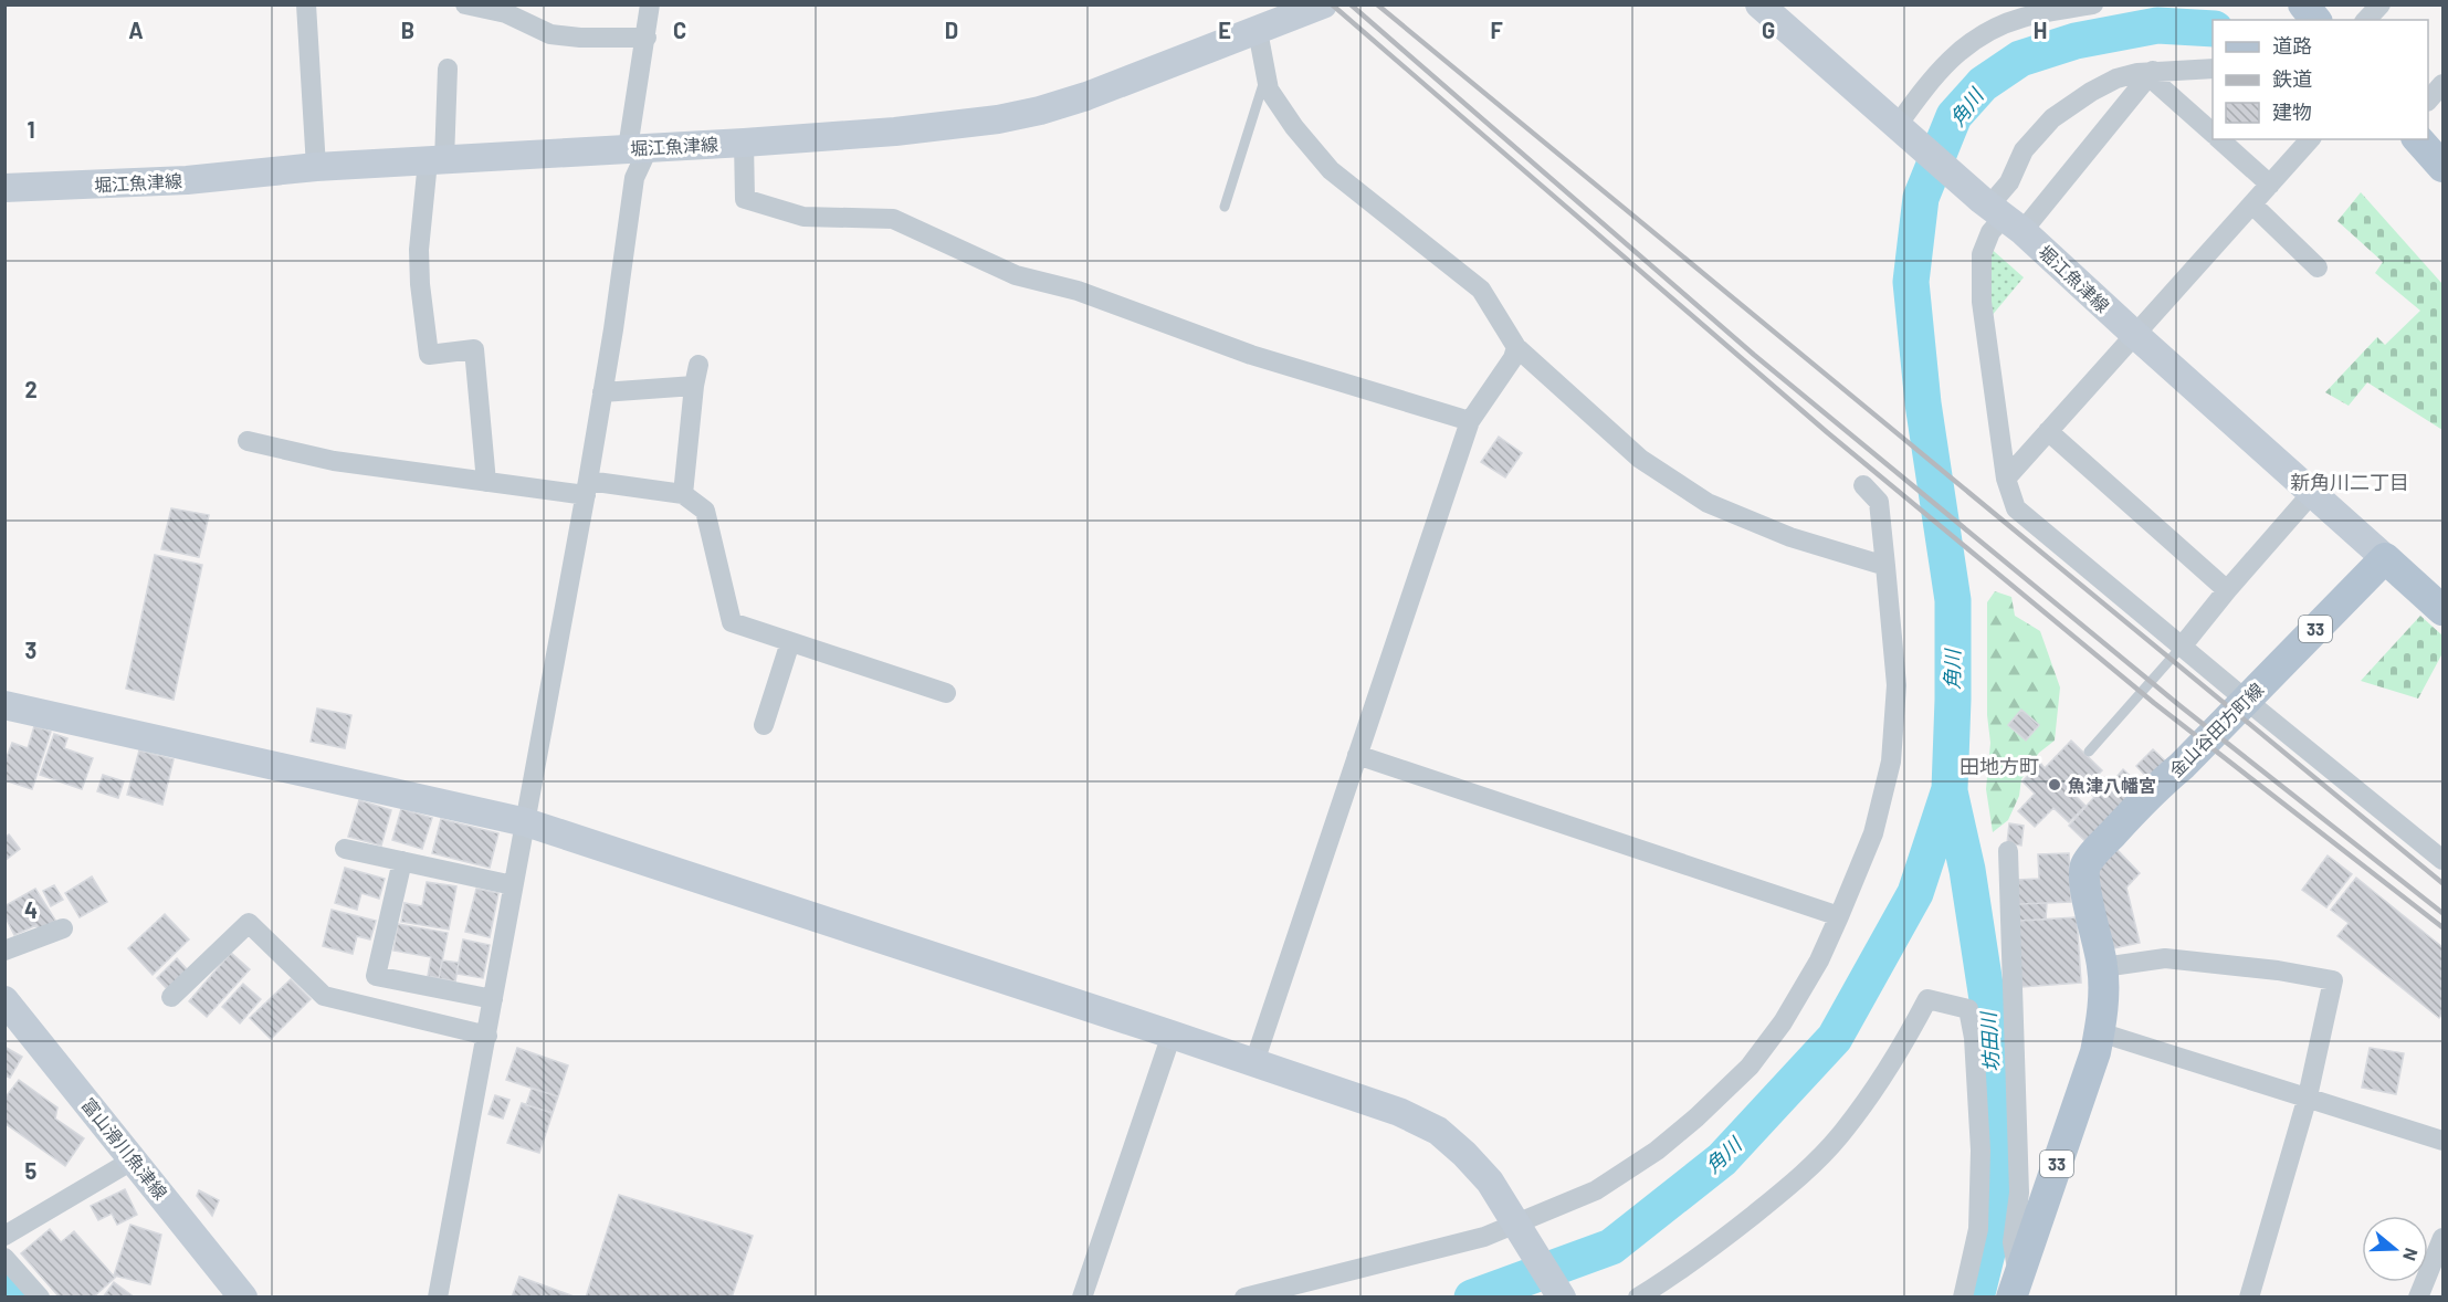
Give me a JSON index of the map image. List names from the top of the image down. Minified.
{"streets":{"main road":["堀江魚津線","33","金山谷田方町線","富山滑川魚津線"]},"crossings":[["堀江魚津線","金山谷田方町線"]],"districts":["新角川二丁目","田地方町"],"water":["角川","坊田川"],"places":["魚津八幡宮"],"legend":["道路","鉄道","建物"],"north":"right","grid":{"columns":["A","B","C","D","E","F","G","H"],"rows":["1","2","3","4","5"]}}
